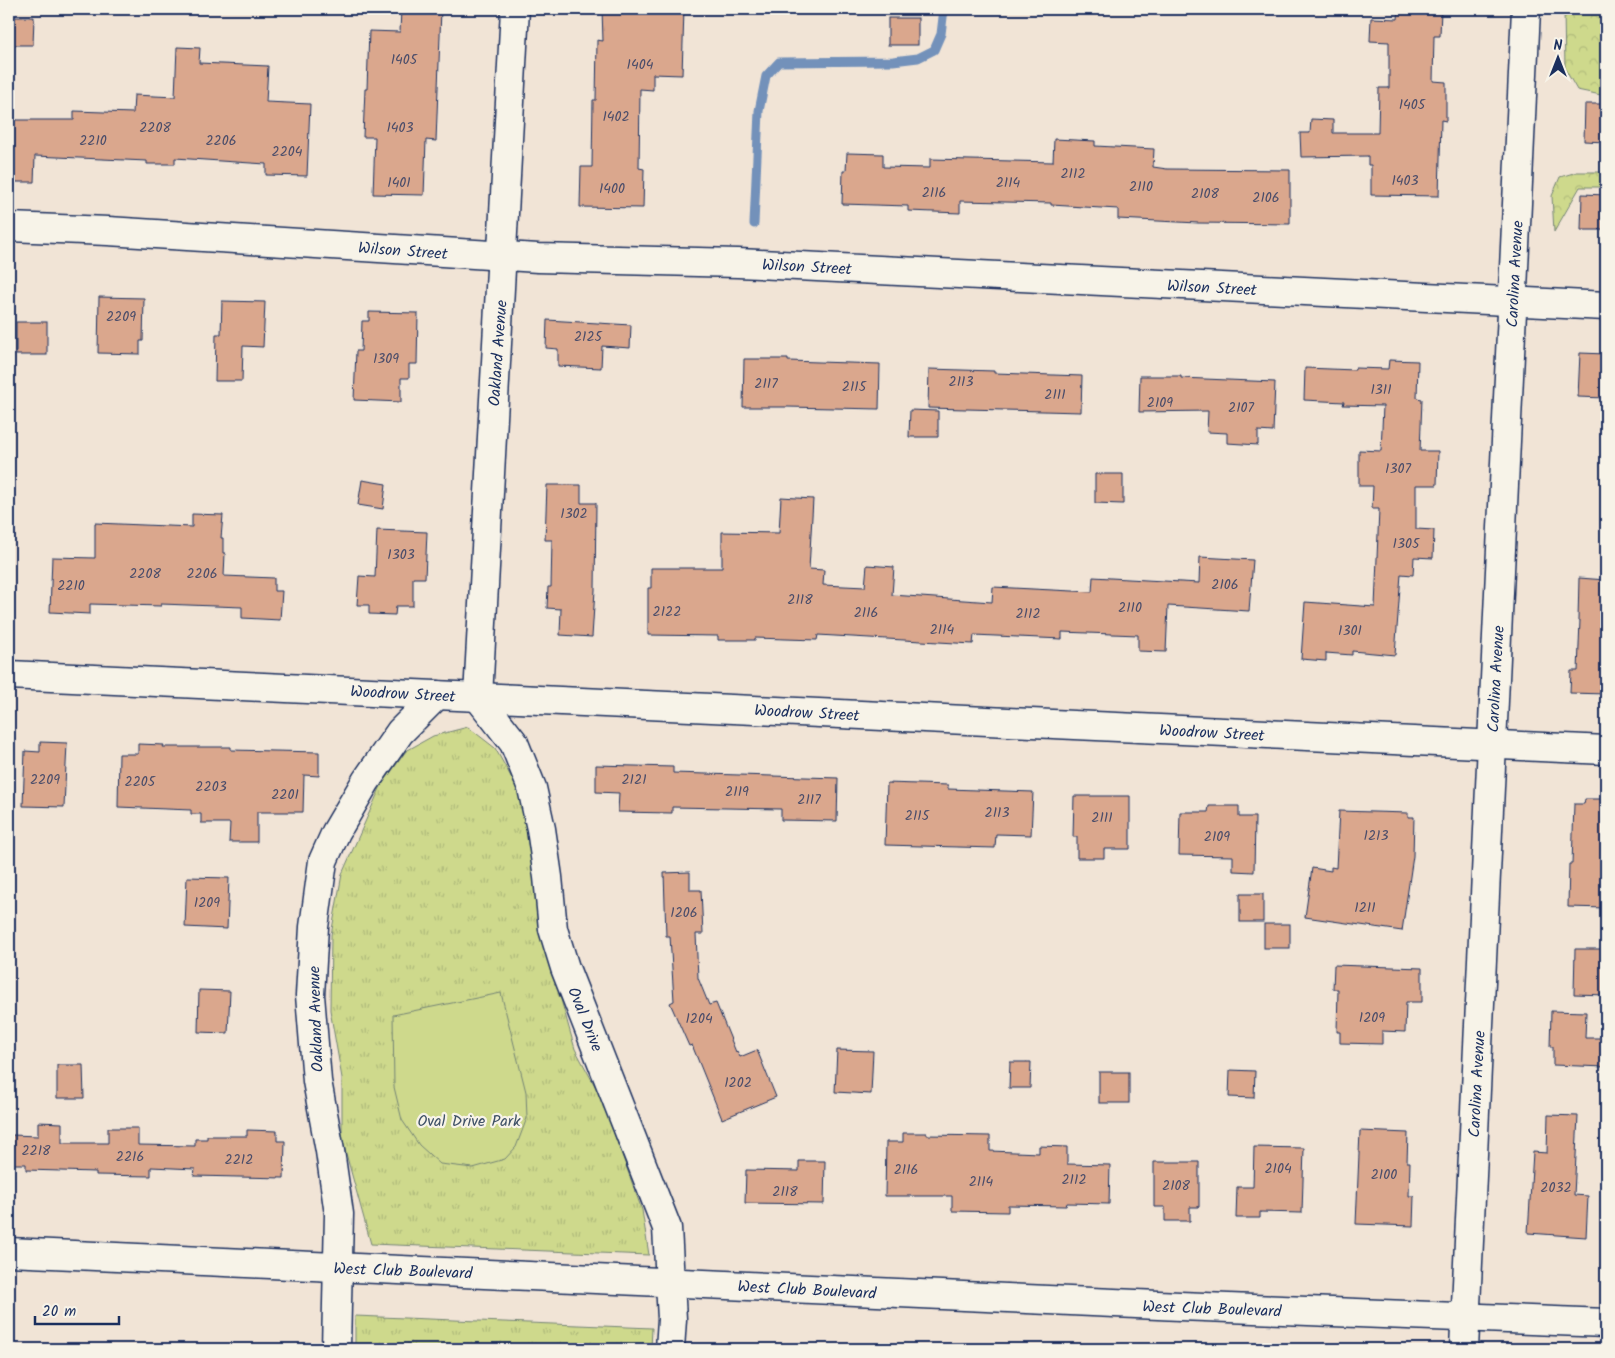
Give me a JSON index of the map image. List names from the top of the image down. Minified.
{"streets":{"street":["Wilson Street","Carolina Avenue","Oakland Avenue","Woodrow Street","Oval Drive","West Club Boulevard"]},"crossings":[["Wilson Street","Carolina Avenue"],["Wilson Street","Oakland Avenue"],["Carolina Avenue","Woodrow Street"],["Carolina Avenue","West Club Boulevard"],["Oakland Avenue","Woodrow Street"],["Oakland Avenue","Oval Drive"],["Oakland Avenue","West Club Boulevard"],["Woodrow Street","Oval Drive"],["Oval Drive","West Club Boulevard"]],"parks":["Oval Drive Park"],"house_numbers":["1405","1404","1405","1402","2208","1403","2210","2206","2204","2112","1403","1401","2114","2110","1400","2116","2108","2106","2209","2125","1309","2113","2117","2115","1311","2111","2109","2107","1307","1302","1305","1303","2208","2206","2106","2210","2118","2110","2122","2116","2112","2114","1301","2209","2121","2205","2203","2119","2201","2117","2113","2115","2111","1213","2109","1209","1211","1206","1209","1204","1202","2218","2216","2212","2104","2116","2100","2112","2114","2108","2032","2118"],"scale_bar":"20 m","north":"top"}
